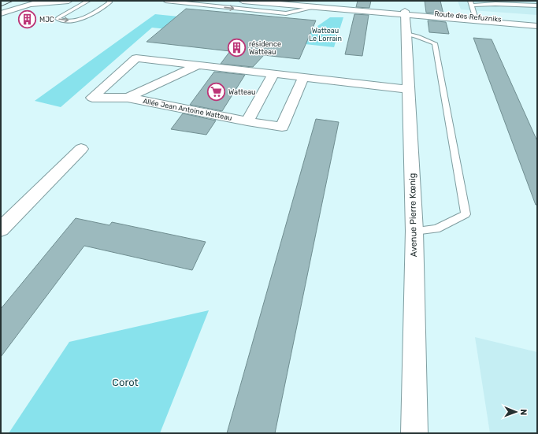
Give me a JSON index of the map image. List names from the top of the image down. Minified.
{"streets":{"street":["Route des Refuzniks","Allée Jean Antoine Watteau","Avenue Pierre Kœnig"]},"crossings":[["Route des Refuzniks","Avenue Pierre Kœnig"],["Allée Jean Antoine Watteau","Avenue Pierre Kœnig"]],"parks":["Watteau Le Lorrain","Corot"],"places":{"building":["MJC","résidence Watteau"],"supermarket":["Watteau"]},"north":"right"}
